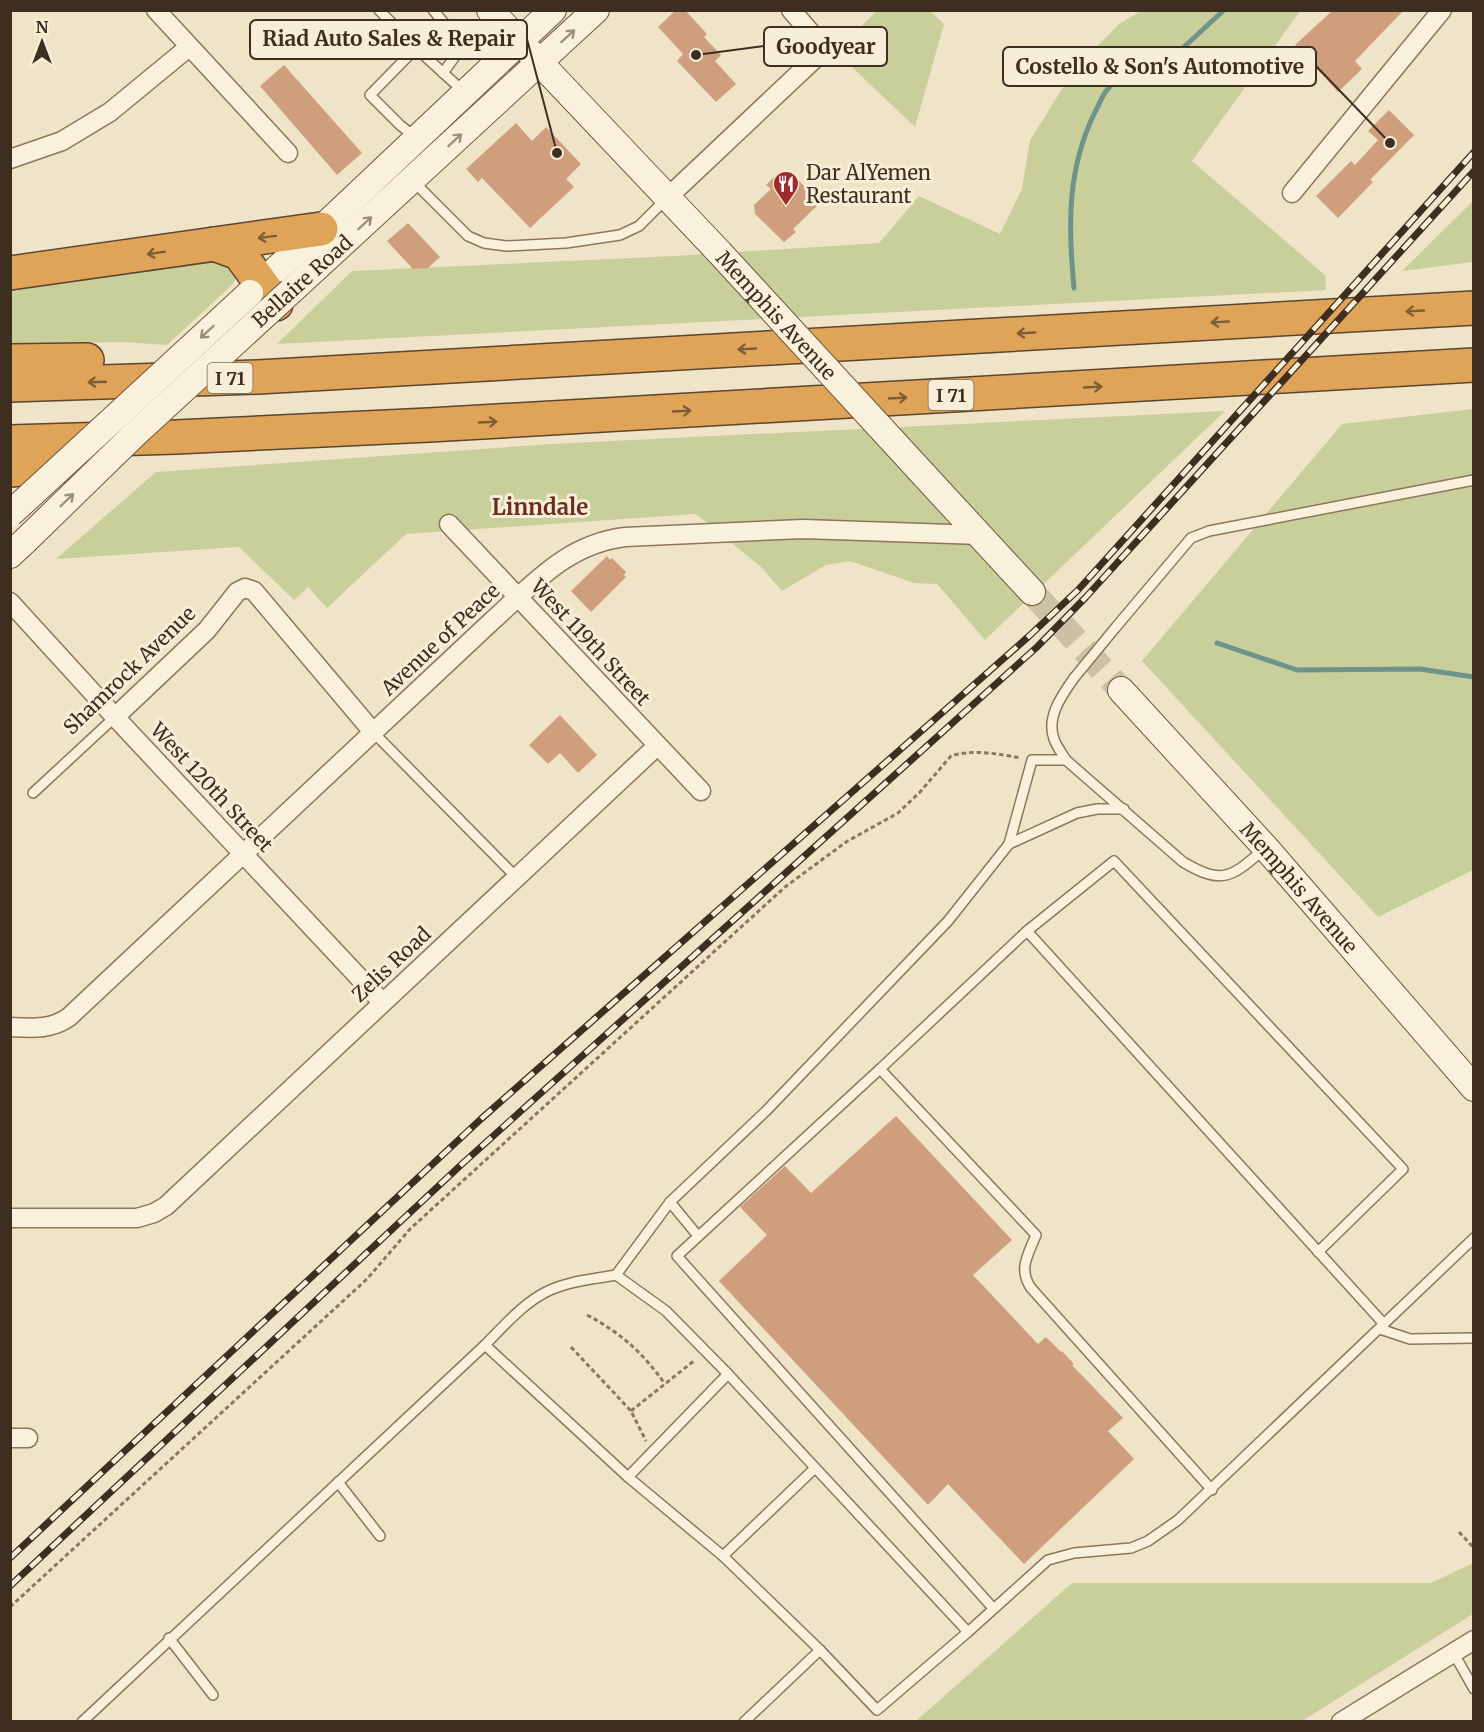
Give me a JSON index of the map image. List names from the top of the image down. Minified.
{"streets":{"highway":["I 71"],"street":["Bellaire Road","Memphis Avenue","Avenue of Peace","West 119th Street","Shamrock Avenue","West 120th Street","Zelis Road"]},"crossings":[["Bellaire Road","Memphis Avenue"],["Memphis Avenue","Avenue of Peace"],["Avenue of Peace","West 119th Street"],["Avenue of Peace","Shamrock Avenue"],["Avenue of Peace","West 120th Street"],["West 119th Street","Zelis Road"],["Shamrock Avenue","West 120th Street"],["West 120th Street","Zelis Road"]],"districts":["Linndale"],"places":{"other":["Goodyear","Costello & Son's Automotive","Riad Auto Sales & Repair"],"restaurant":["Dar AlYemen Restaurant"]},"north":"top"}
